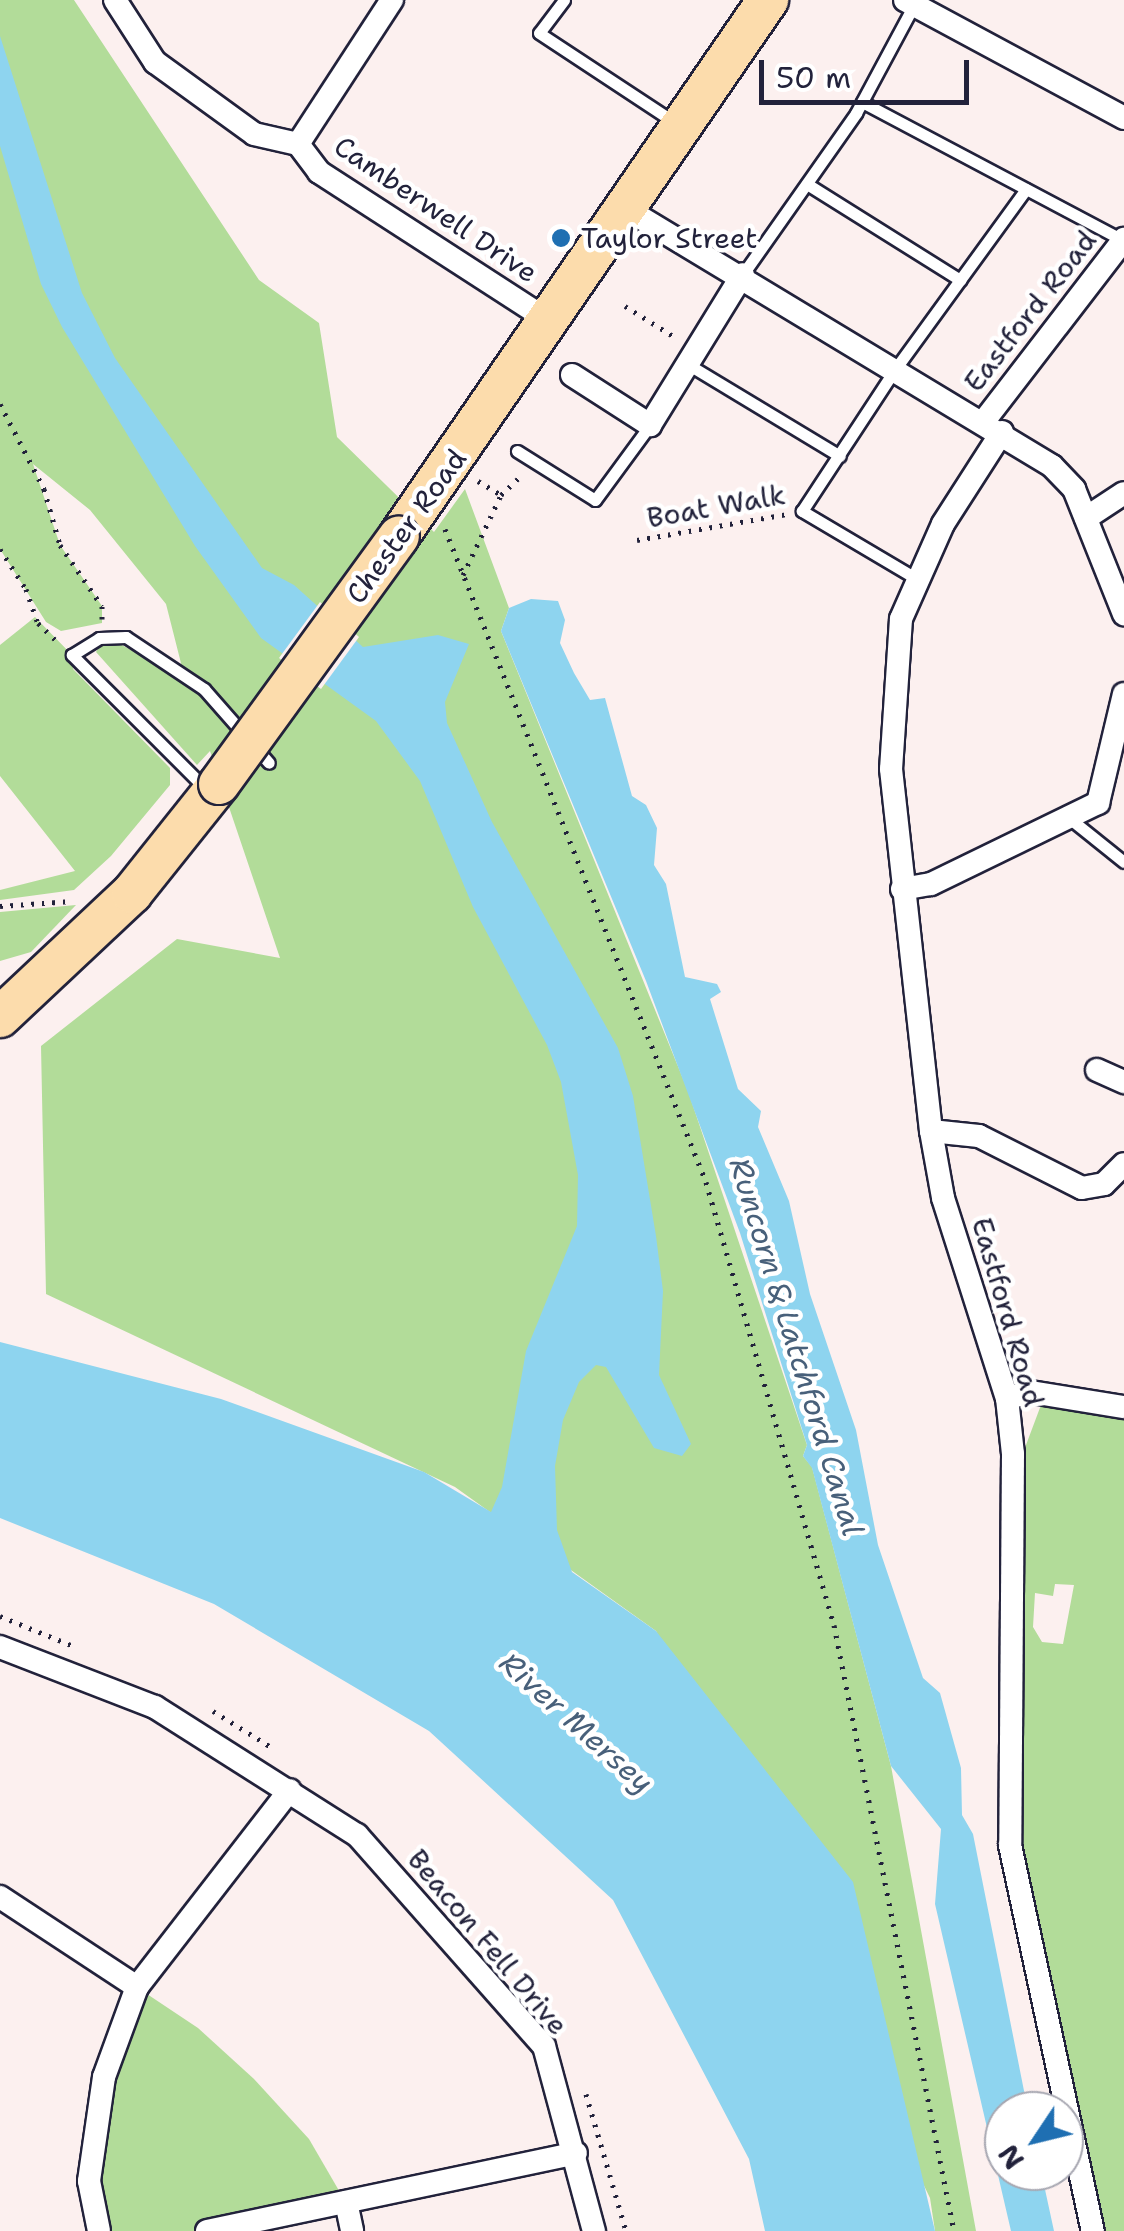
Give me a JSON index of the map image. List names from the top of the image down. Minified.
{"streets":{"highway":["Chester Road"],"street":["Camberwell Drive","Eastford Road","Beacon Fell Drive"],"path":["Boat Walk"]},"crossings":[["Camberwell Drive","Chester Road"]],"water":["Runcorn & Latchford Canal","River Mersey"],"places":["Taylor Street"],"scale_bar":"50 m","north":"bottom left"}
